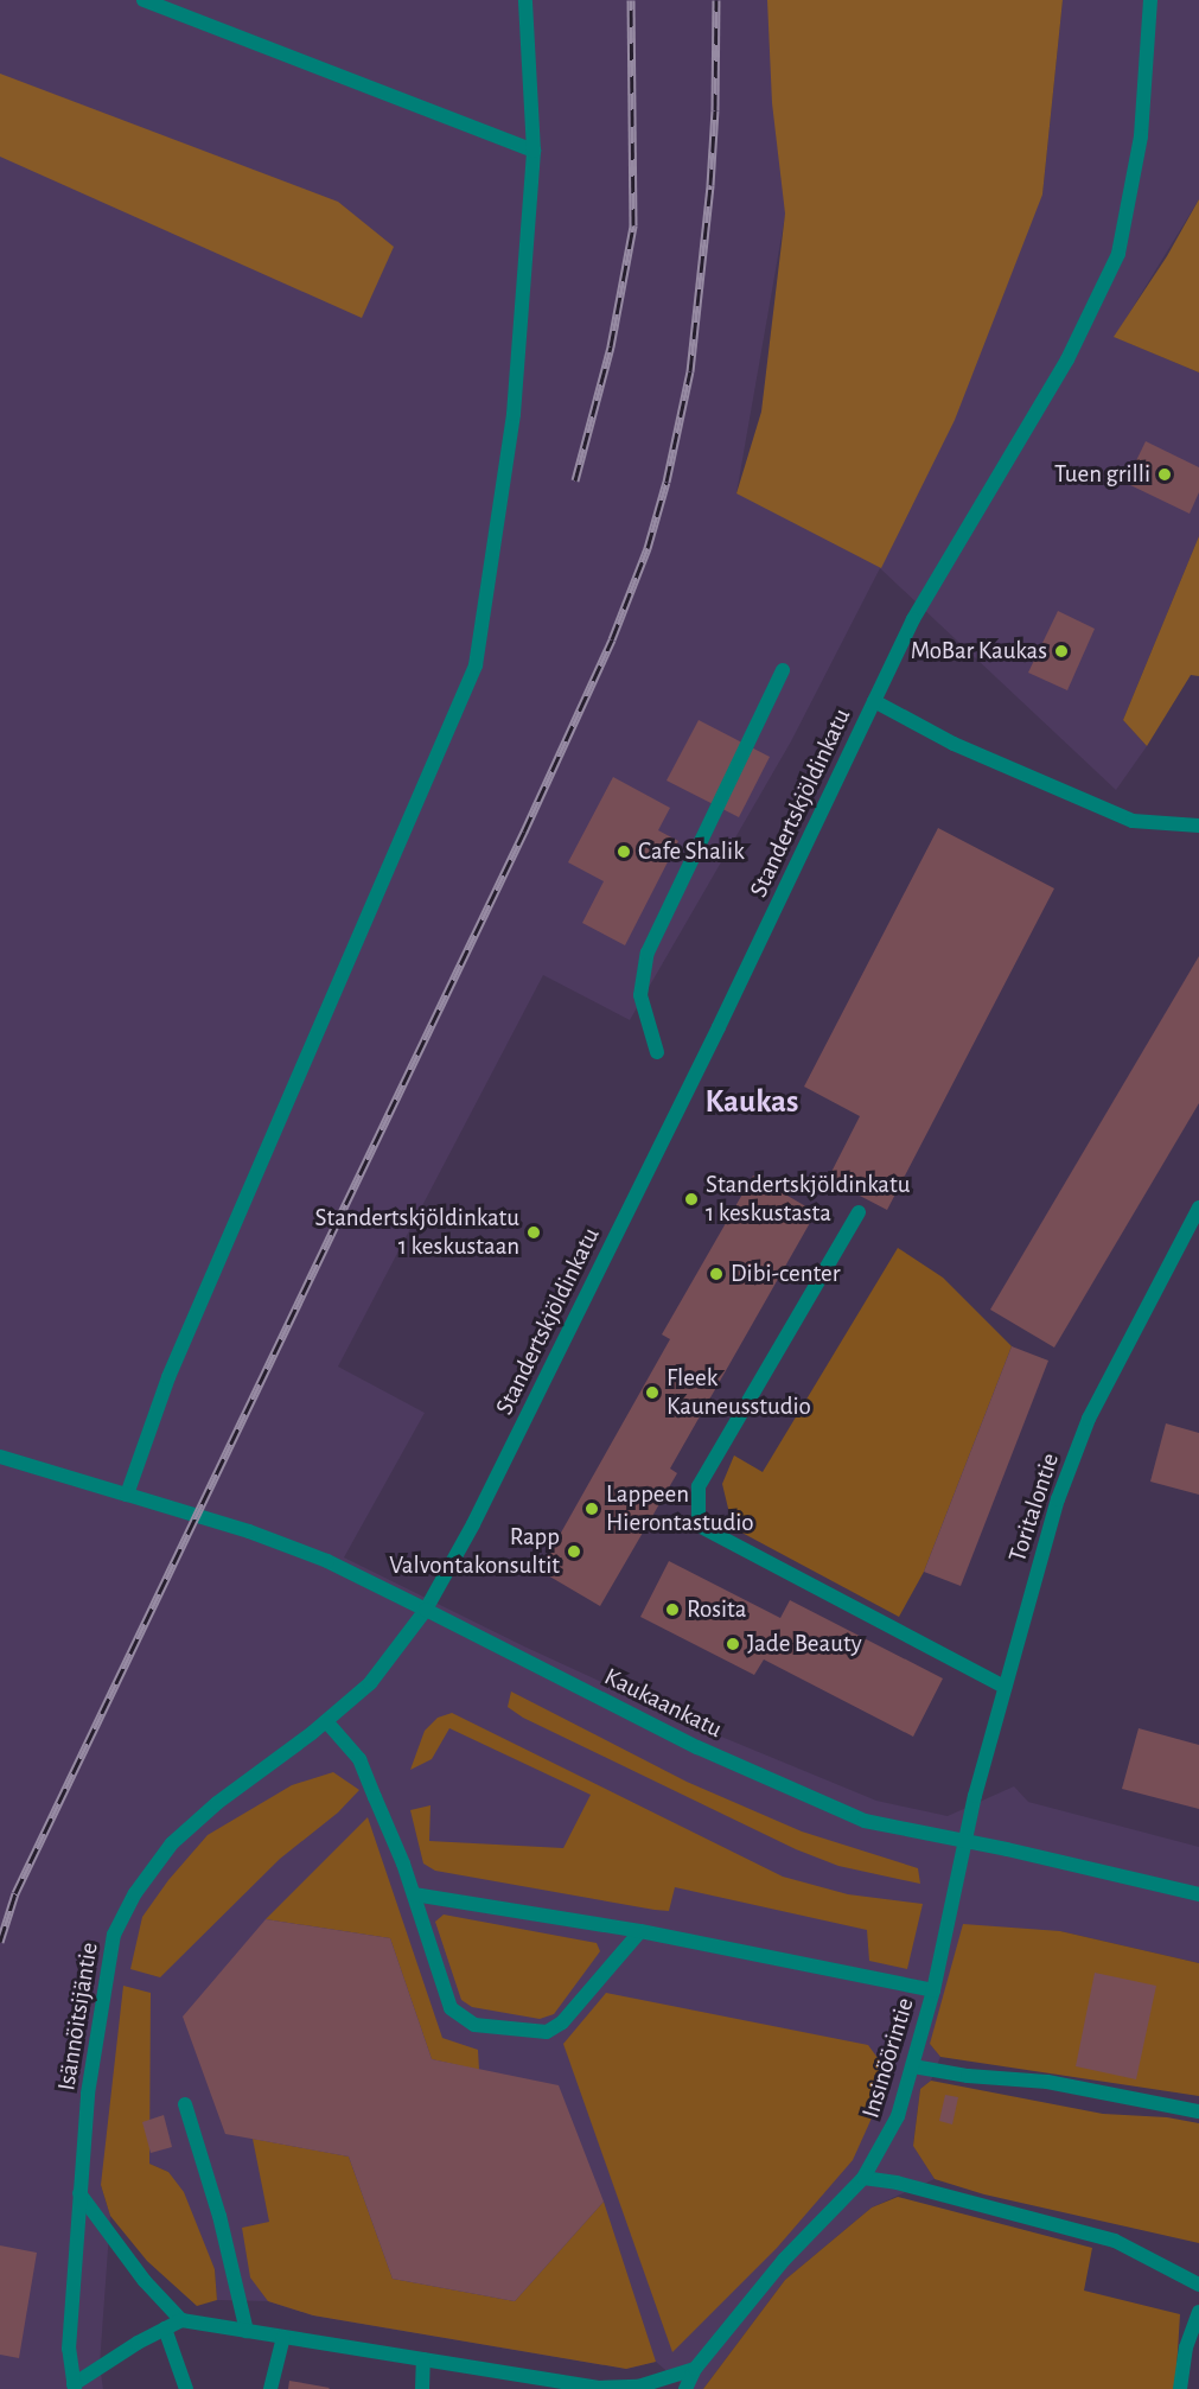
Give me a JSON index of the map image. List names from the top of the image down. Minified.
{"streets":{"street":["Standertskjöldinkatu","Toritalontie","Kaukaankatu","Isännöitsijäntie","Insinöörintie"]},"crossings":[["Standertskjöldinkatu","Kaukaankatu"],["Standertskjöldinkatu","Isännöitsijäntie"],["Toritalontie","Kaukaankatu"],["Toritalontie","Insinöörintie"],["Kaukaankatu","Isännöitsijäntie"],["Kaukaankatu","Insinöörintie"]],"districts":["Kaukas"],"places":["Tuen grilli","MoBar Kaukas","Cafe Shalik","Standertskjöldinkatu 1 keskustasta","Standertskjöldinkatu 1 keskustaan","Dibi-center","Fleek Kauneusstudio","Lappeen Hierontastudio","Rapp Valvontakonsultit","Rosita","Jade Beauty"]}
